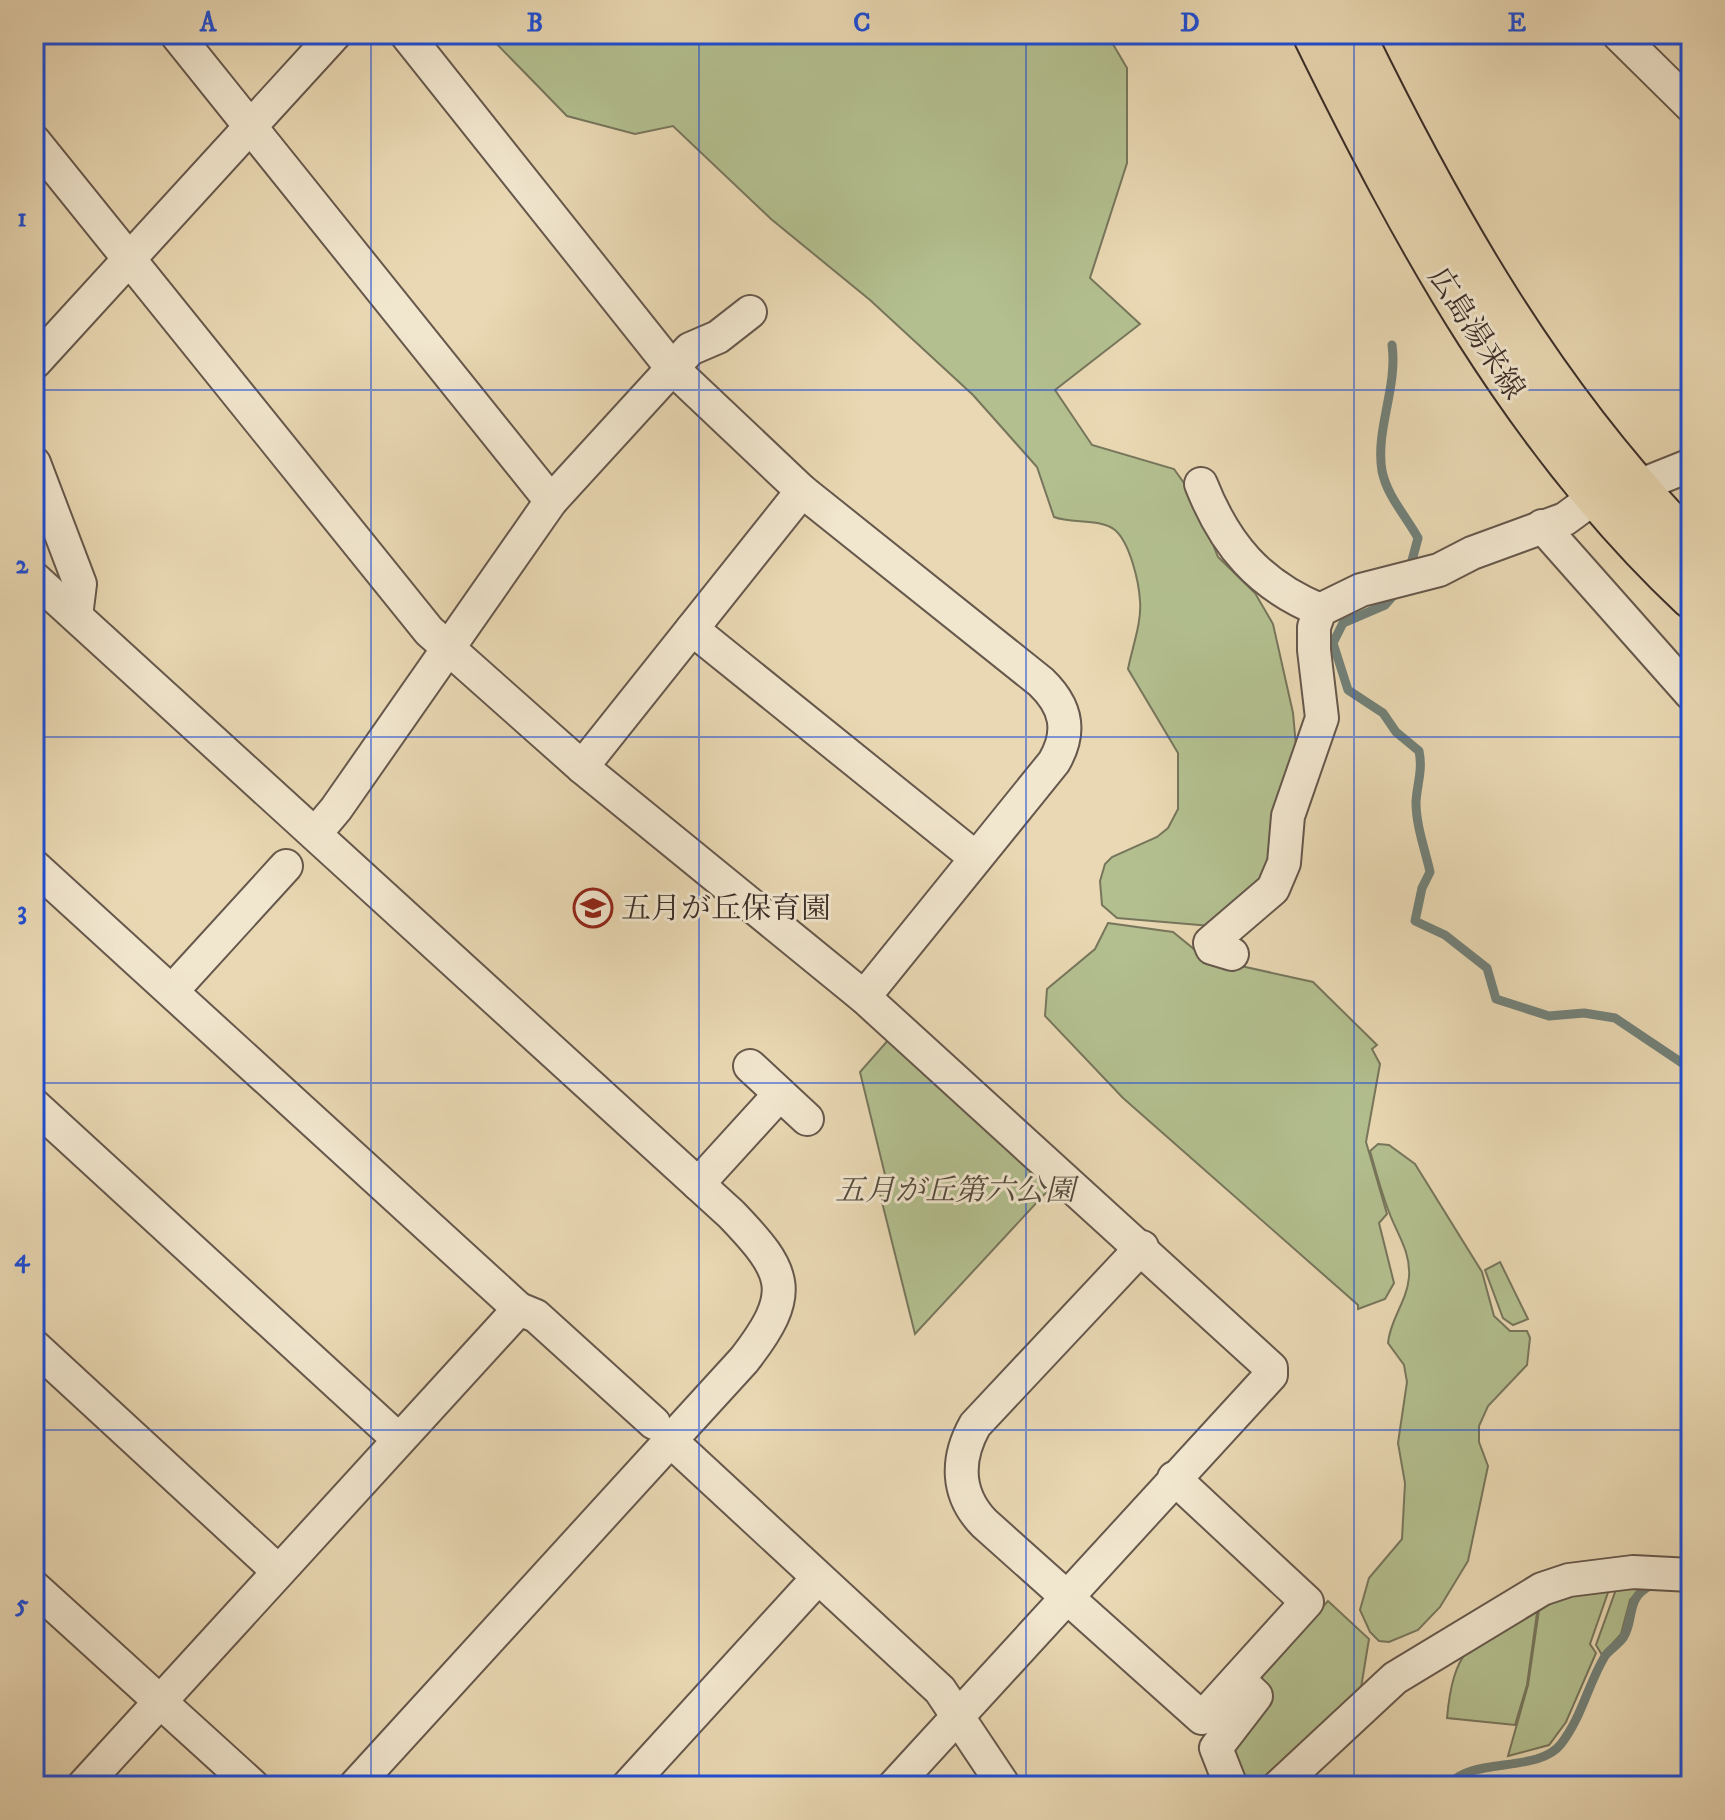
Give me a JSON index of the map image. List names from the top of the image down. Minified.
{"streets":{"main road":["広島湯来線"]},"parks":["五月が丘第六公園"],"places":{"school or university":["五月が丘保育園"]},"grid":{"columns":["A","B","C","D","E"],"rows":["1","2","3","4","5"]}}
